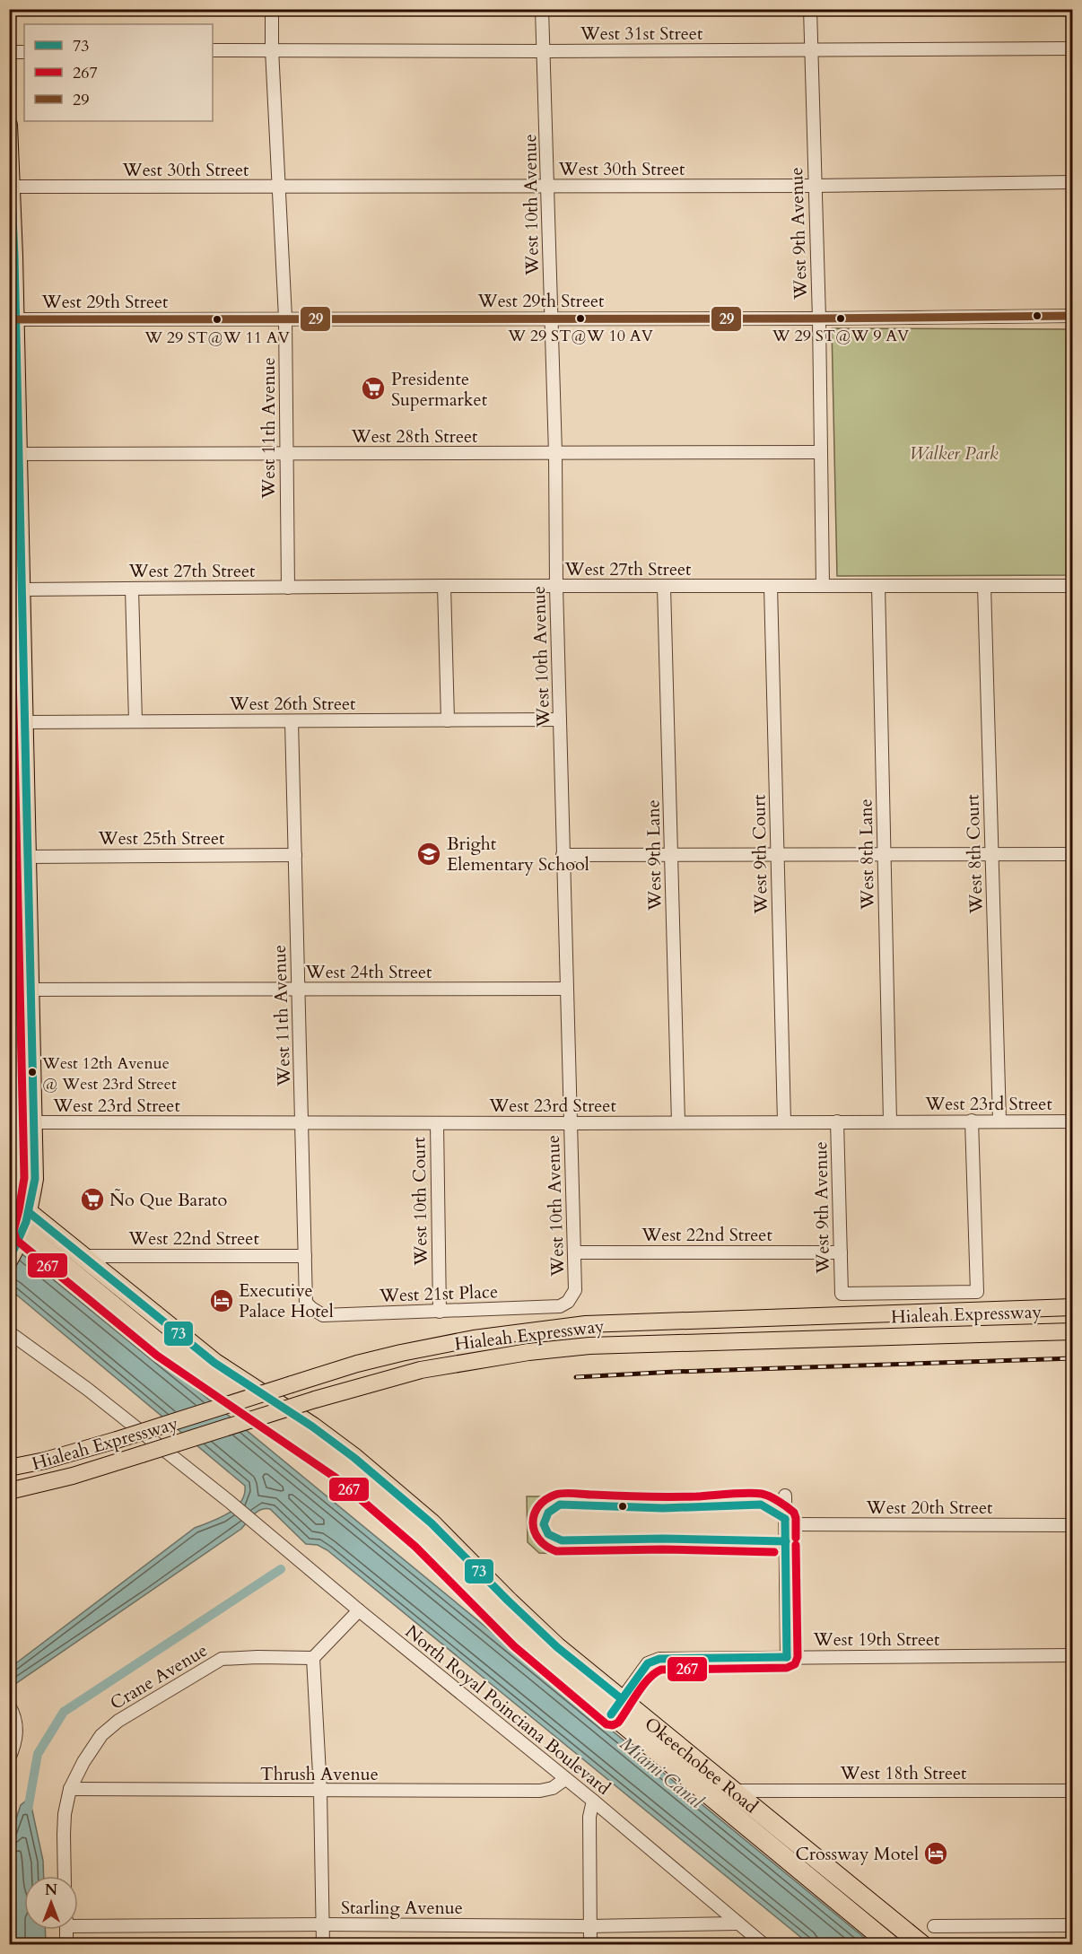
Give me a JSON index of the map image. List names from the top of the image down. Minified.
{"streets":{"highway":["Okeechobee Road"],"main road":["Hialeah Expressway"],"street":["West 31st Street","West 30th Street","West 10th Avenue","West 9th Avenue","West 29th Street","West 11th Avenue","West 28th Street","West 27th Street","West 26th Street","West 25th Street","West 9th Court","West 8th Lane","West 8th Court","West 9th Lane","West 24th Street","West 23rd Street","West 10th Court","West 22nd Street","West 21st Place","West 20th Street","West 19th Street","Crane Avenue","North Royal Poinciana Boulevard","West 18th Street","Thrush Avenue","Starling Avenue"]},"crossings":[["West 31st Street","West 10th Avenue"],["West 31st Street","West 9th Avenue"],["West 31st Street","West 11th Avenue"],["West 30th Street","West 10th Avenue"],["West 30th Street","West 9th Avenue"],["West 30th Street","West 11th Avenue"],["West 10th Avenue","West 29th Street"],["West 10th Avenue","West 28th Street"],["West 10th Avenue","West 27th Street"],["West 10th Avenue","West 26th Street"],["West 10th Avenue","West 24th Street"],["West 10th Avenue","West 23rd Street"],["West 10th Avenue","West 22nd Street"],["West 10th Avenue","West 21st Place"],["West 9th Avenue","West 29th Street"],["West 9th Avenue","West 28th Street"],["West 9th Avenue","West 27th Street"],["West 9th Avenue","West 23rd Street"],["West 9th Avenue","West 22nd Street"],["West 29th Street","West 11th Avenue"],["West 11th Avenue","West 28th Street"],["West 11th Avenue","West 27th Street"],["West 11th Avenue","West 26th Street"],["West 11th Avenue","West 25th Street"],["West 11th Avenue","West 24th Street"],["West 11th Avenue","West 23rd Street"],["West 11th Avenue","West 22nd Street"],["West 11th Avenue","West 21st Place"],["West 27th Street","West 9th Court"],["West 27th Street","West 8th Lane"],["West 27th Street","West 8th Court"],["West 27th Street","West 9th Lane"],["West 9th Court","West 23rd Street"],["West 8th Lane","West 23rd Street"],["West 8th Court","West 23rd Street"],["West 9th Lane","West 23rd Street"],["West 23rd Street","West 10th Court"],["West 10th Court","West 21st Place"],["West 22nd Street","Okeechobee Road"],["West 19th Street","Okeechobee Road"],["Crane Avenue","Thrush Avenue"],["North Royal Poinciana Boulevard","Thrush Avenue"],["North Royal Poinciana Boulevard","Starling Avenue"],["Okeechobee Road","West 18th Street"]],"water":["Miami Canal"],"parks":["Walker Park"],"places":{"other":["W 29 ST@W 10 AV","W 29 ST@W 9 AV","W 29 ST@W 11 AV","West 12th Avenue @ West 23rd Street"],"supermarket":["Presidente Supermarket","Ño Que Barato"],"school or university":["Bright Elementary School"],"hotel":["Executive Palace Hotel","Crossway Motel"]},"lines":["transit line 73","transit line 29","transit line 267"],"legend":["73","267","29"],"north":"top"}
